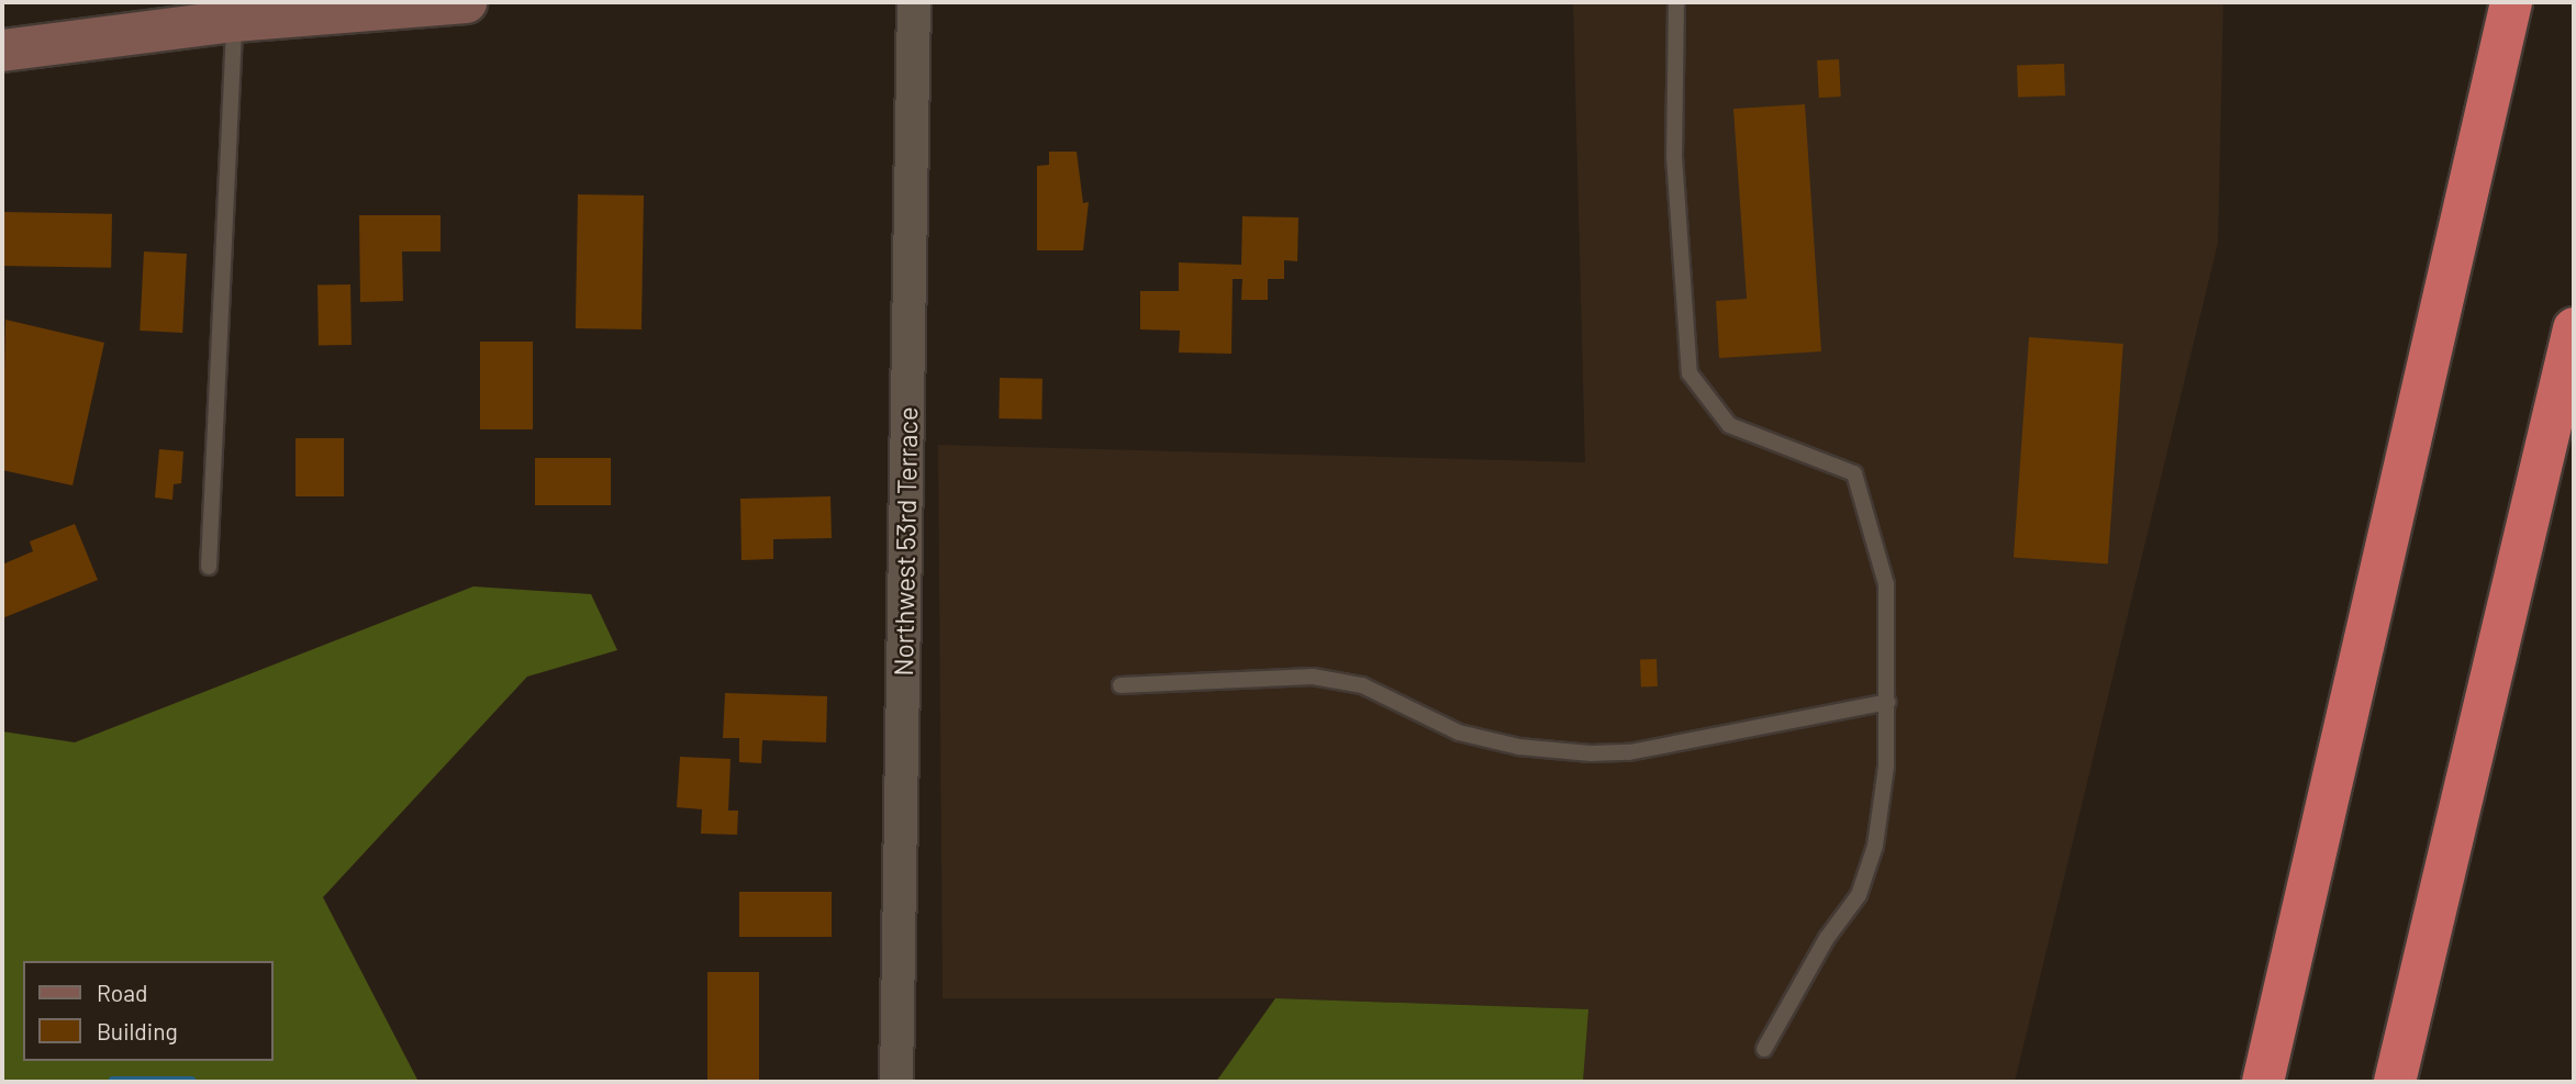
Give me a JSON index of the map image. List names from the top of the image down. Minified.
{"streets":{"street":["Northwest 53rd Terrace"]},"legend":["Road","Building"]}
